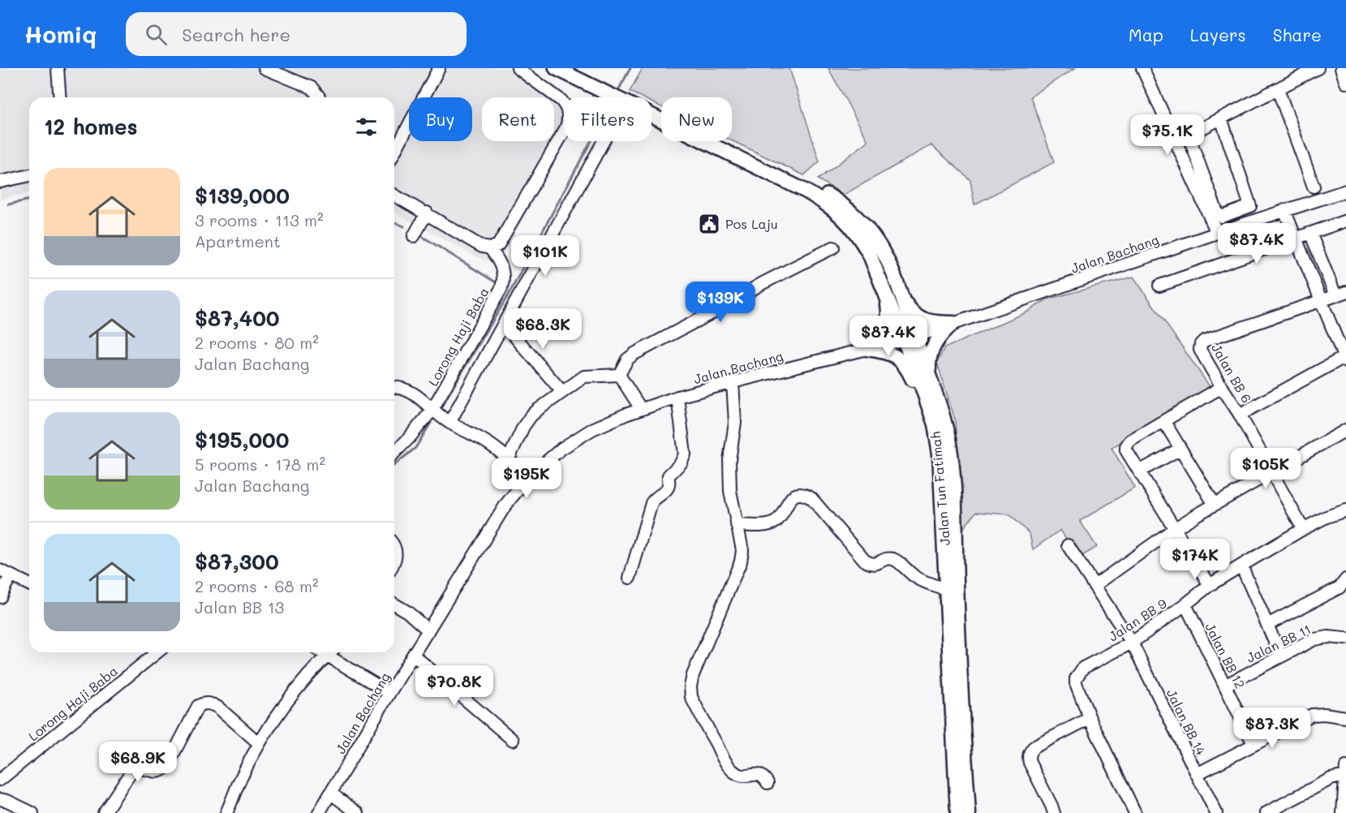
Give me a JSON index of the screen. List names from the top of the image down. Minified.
{"streets":{"main road":["Jalan Tun Fatimah"],"street":["Jalan Bachang","Lorong Haji Baba","Jalan BB 6","Jalan BB 9","Jalan BB 11","Jalan BB 12","Jalan BB 14"]},"crossings":[["Jalan Bachang","Jalan Tun Fatimah"],["Jalan BB 6","Jalan BB 9"],["Jalan BB 9","Jalan BB 12"],["Jalan BB 9","Jalan BB 14"],["Jalan BB 11","Jalan BB 12"]],"places":{"public building":["Pos Laju"]},"page":{"header":"Homiq","search":"Search here","nav":["Map","Layers","Share"],"chip":["Buy","Rent","Filters","New"],"heading":"12 homes","price":["$75.1K","$87.4K","$101K","$139K","$68.3K","$87.4K","$105K","$195K","$174K","$70.8K","$87.3K","$68.9K"],"list":[{"name":"$139,000","note":"3 rooms · 113 m² · Apartment"},{"name":"$87,400","note":"2 rooms · 80 m² · Jalan Bachang"},{"name":"$195,000","note":"5 rooms · 178 m² · Jalan Bachang"},{"name":"$87,300","note":"2 rooms · 68 m² · Jalan BB 13"}]}}
